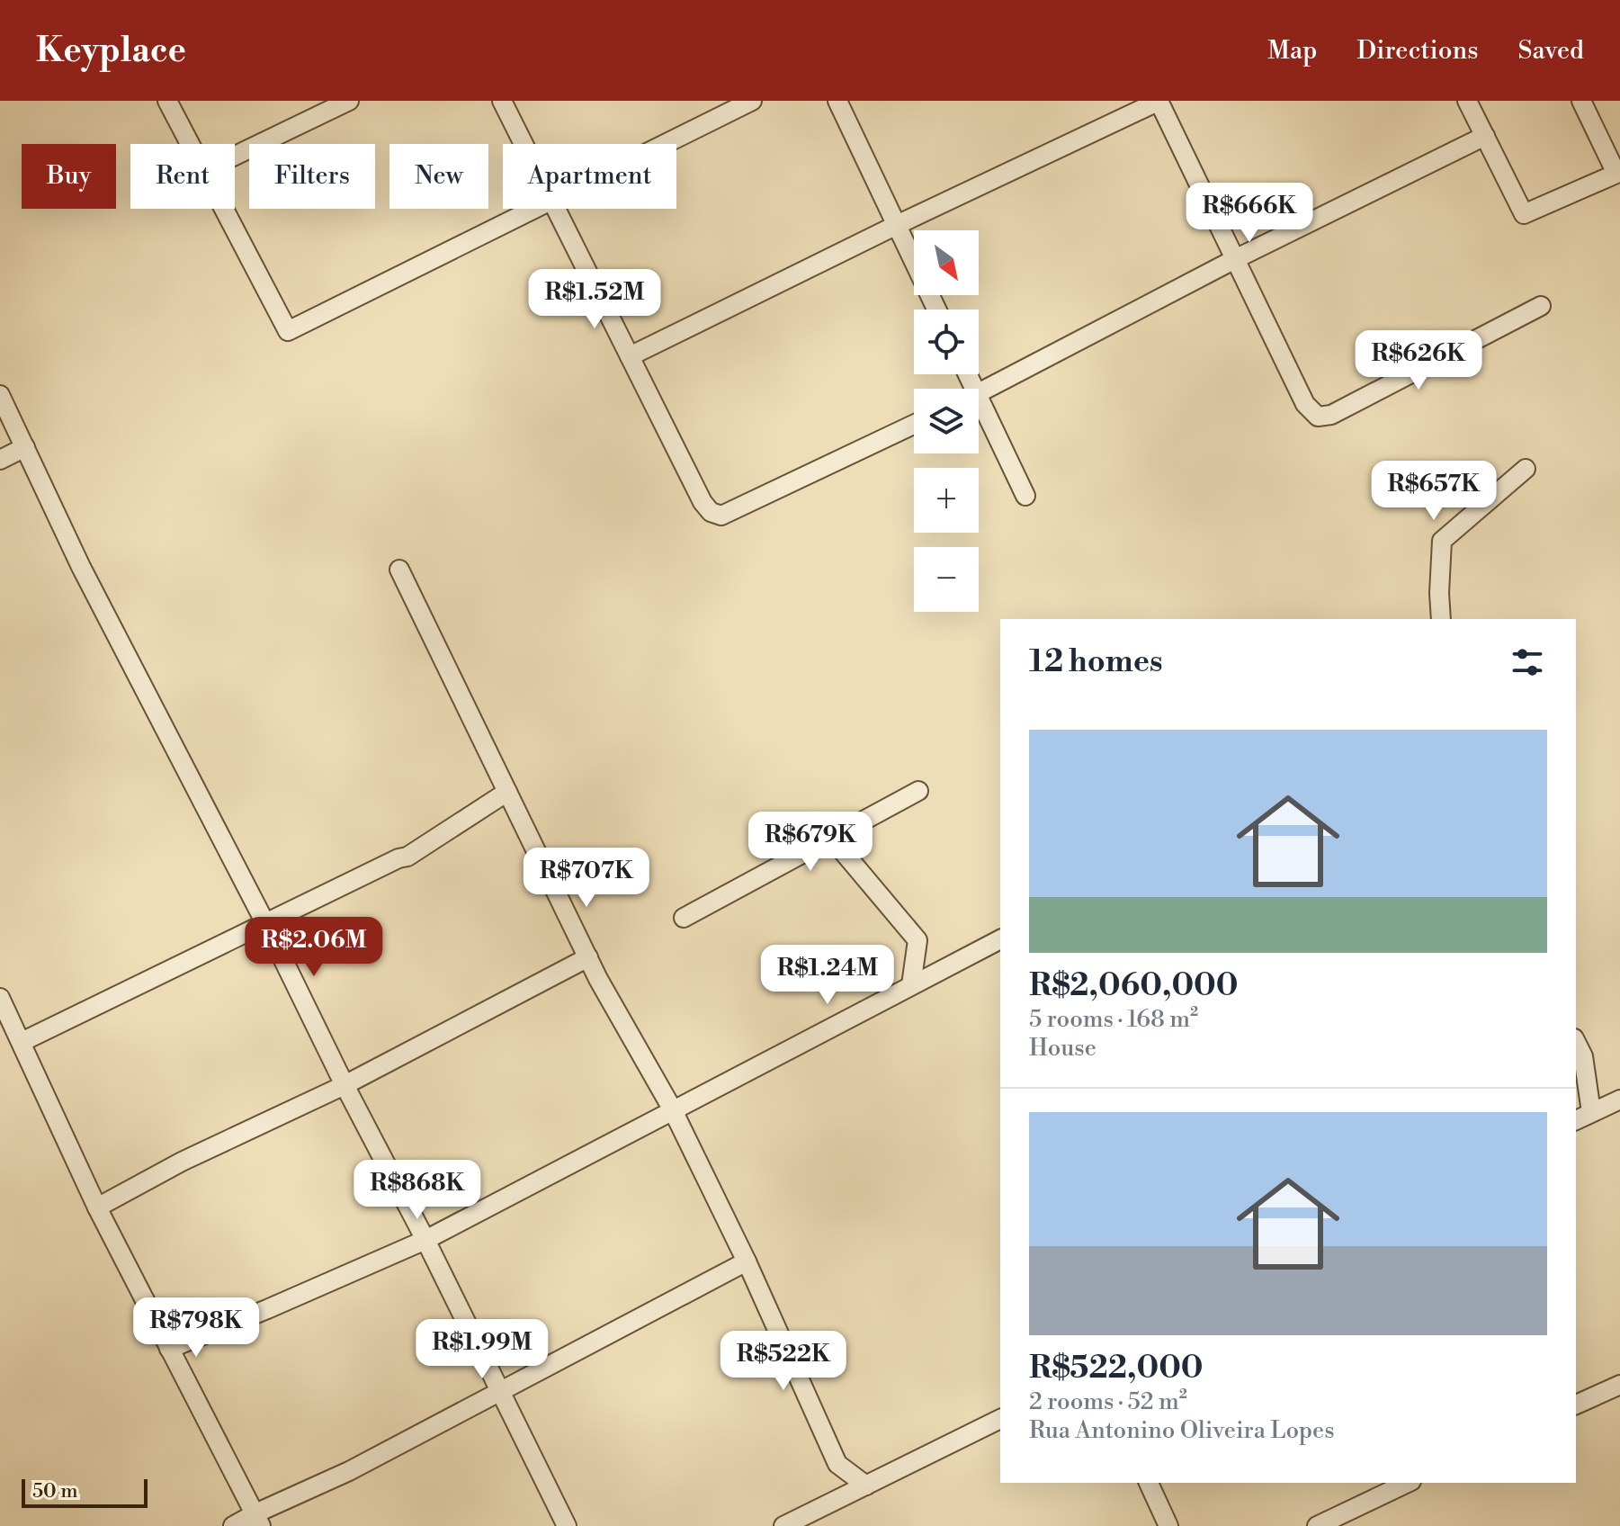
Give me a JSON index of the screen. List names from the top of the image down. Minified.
{"scale_bar":"50 m","north":"bottom right","page":{"header":"Keyplace","nav":["Map","Directions","Saved"],"chip":["Buy","Rent","Filters","New","Apartment"],"price":["R$666K","R$1.52M","R$626K","R$657K","R$679K","R$707K","R$2.06M","R$1.24M","R$868K","R$798K","R$1.99M","R$522K"],"map_buttons":["+","−"],"heading":"12 homes","list":[{"name":"R$2,060,000","note":"5 rooms · 168 m² · House"},{"name":"R$522,000","note":"2 rooms · 52 m² · Rua Antonino Oliveira Lopes"}],"scale":"50 m"}}
